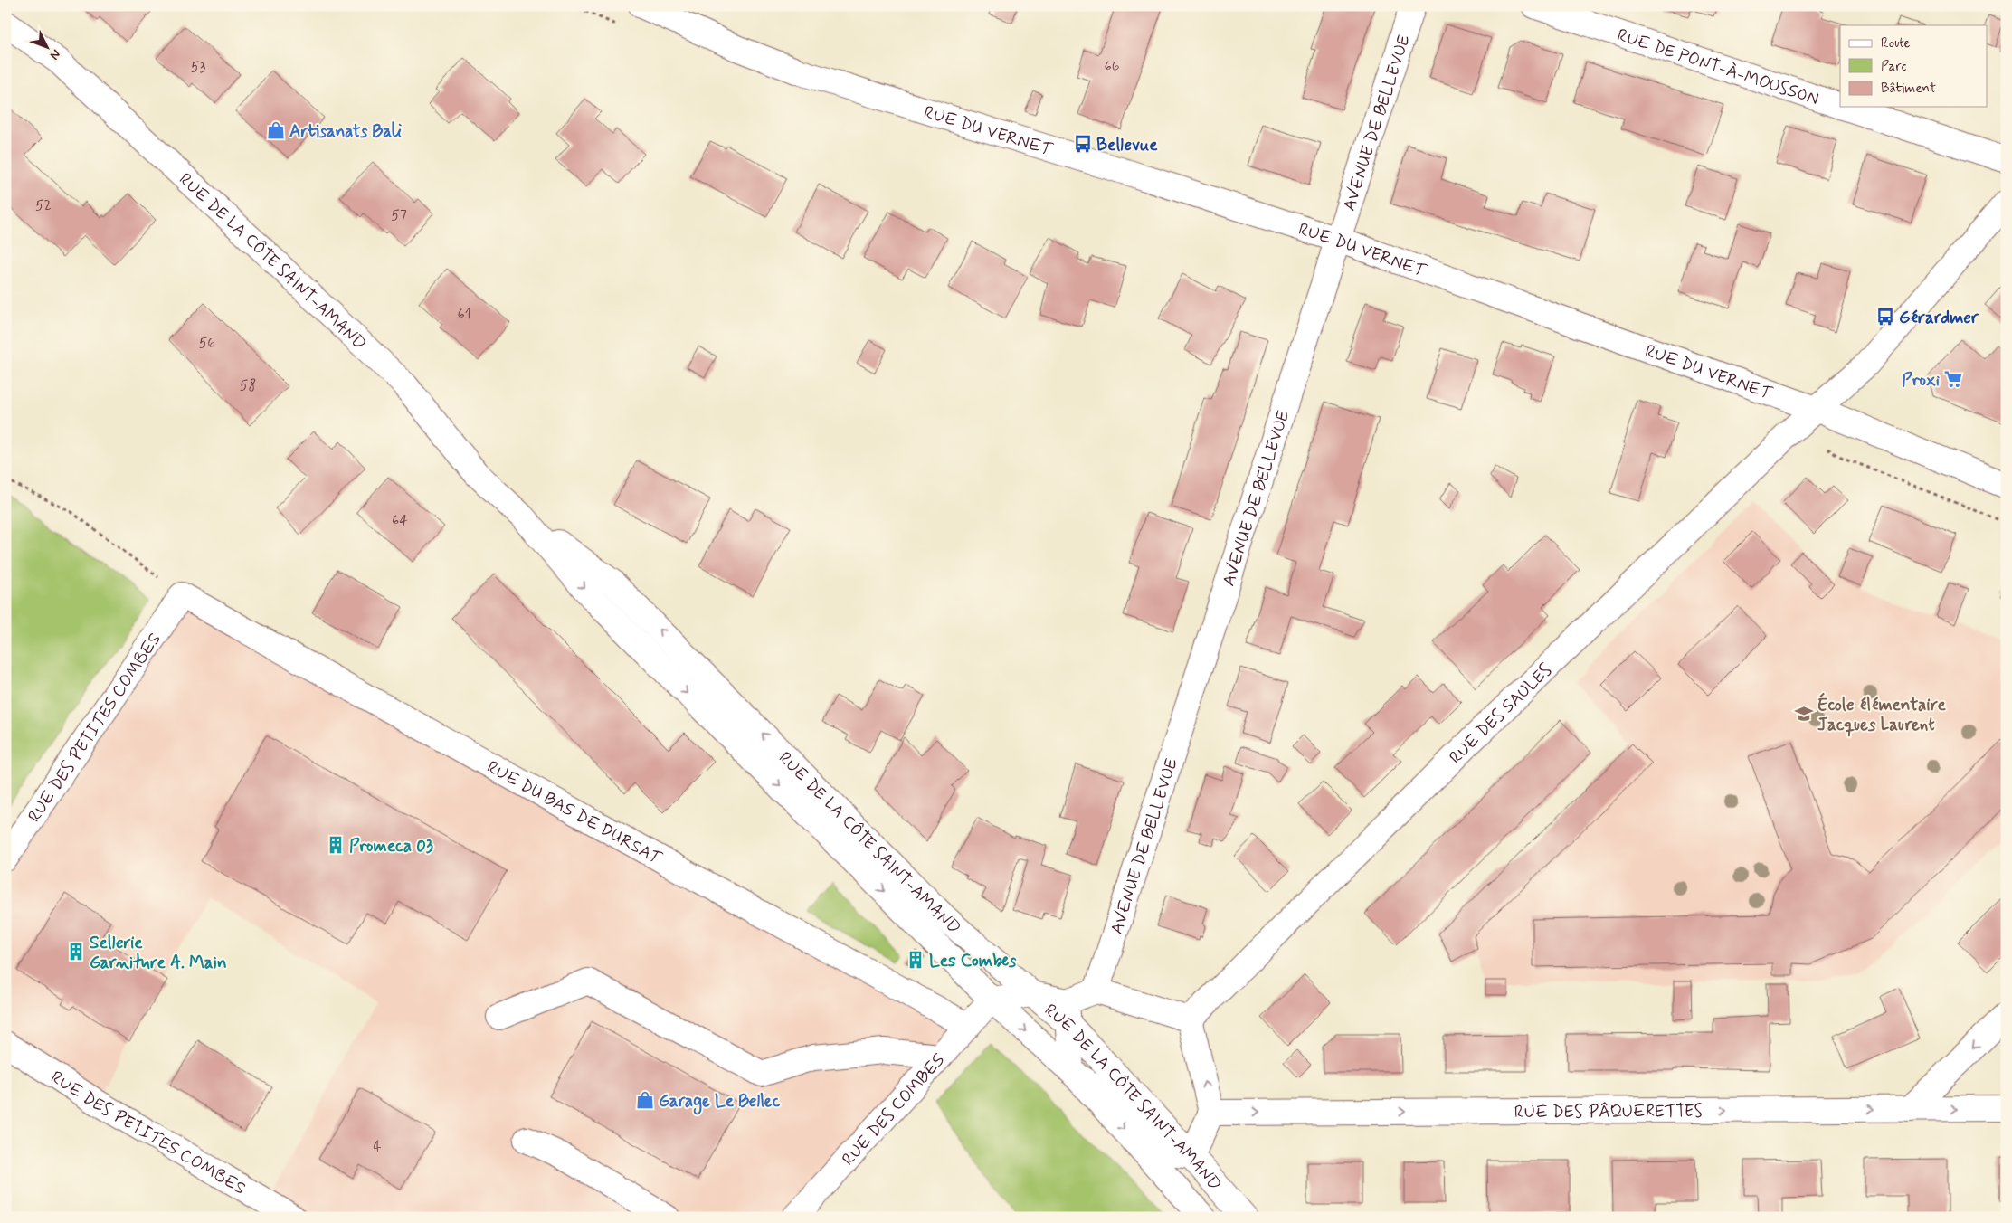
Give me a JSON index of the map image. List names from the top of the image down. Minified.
{"streets":{"street":["RUE DE PONT-À-MOUSSON","AVENUE DE BELLEVUE","RUE DU VERNET","RUE DE LA CÔTE SAINT-AMAND","RUE DES SAULES","RUE DES PETITES COMBES","RUE DU BAS DE DURSAT","RUE DES COMBES","RUE DES PÂQUERETTES"]},"crossings":[["AVENUE DE BELLEVUE","RUE DU VERNET"],["RUE DU VERNET","RUE DES SAULES"],["RUE DE LA CÔTE SAINT-AMAND","RUE DES COMBES"],["RUE DES PETITES COMBES","RUE DU BAS DE DURSAT"],["RUE DU BAS DE DURSAT","RUE DES COMBES"]],"one_way":["RUE DES PÂQUERETTES"],"places":{"shop":["Artisanats Bali","Garage Le Bellec"],"bus stop":["Bellevue","Gérardmer"],"supermarket":["Proxi"],"school or university":["École élémentaire Jacques Laurent"],"building":["Promeca 03","Sellerie Garniture A. Main","Les Combes"]},"house_numbers":["66","53","52","57","61","56","58","64","4"],"legend":["Route","Parc","Bâtiment"],"north":"bottom right"}
